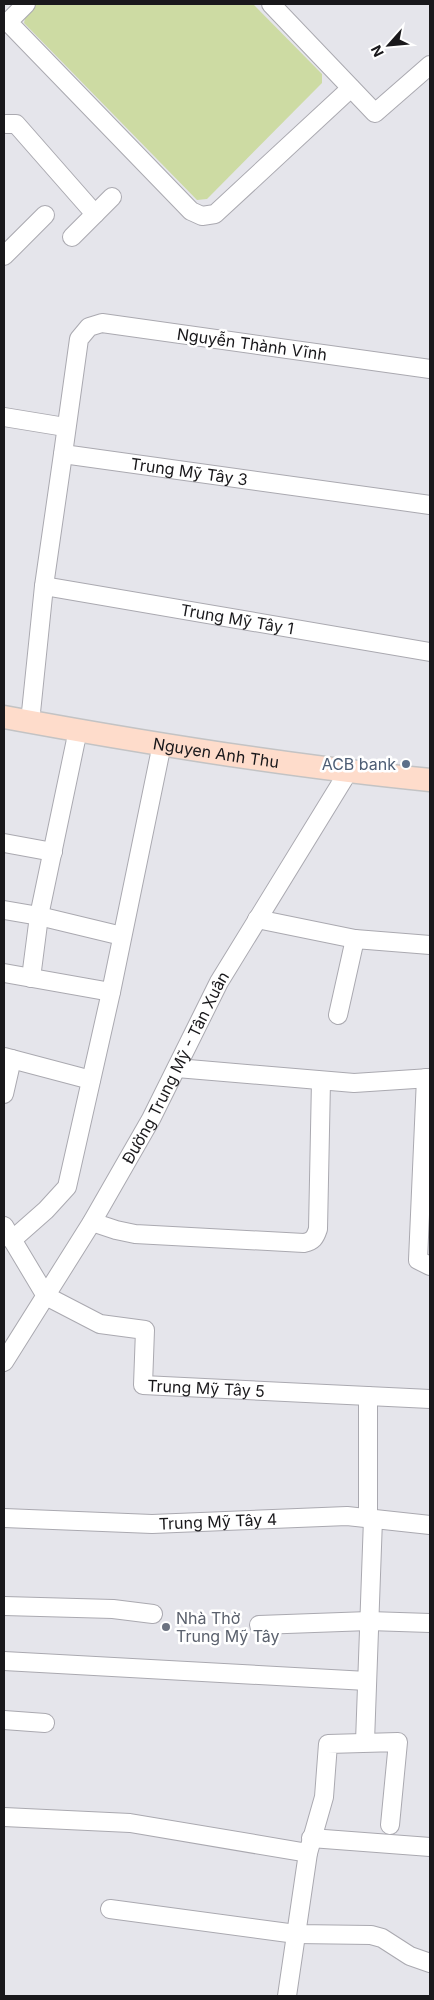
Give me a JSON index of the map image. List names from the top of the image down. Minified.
{"streets":{"main road":["Nguyen Anh Thu"],"street":["Nguyễn Thành Vĩnh","Trung Mỹ Tây 3","Trung Mỹ Tây 1","Đường Trung Mỹ - Tân Xuân","Trung Mỹ Tây 5","Trung Mỹ Tây 4"]},"crossings":[["Nguyen Anh Thu","Đường Trung Mỹ - Tân Xuân"],["Đường Trung Mỹ - Tân Xuân","Trung Mỹ Tây 5"]],"places":["ACB bank","Nhà Thờ Trung Mỹ Tây"],"north":"bottom left"}
